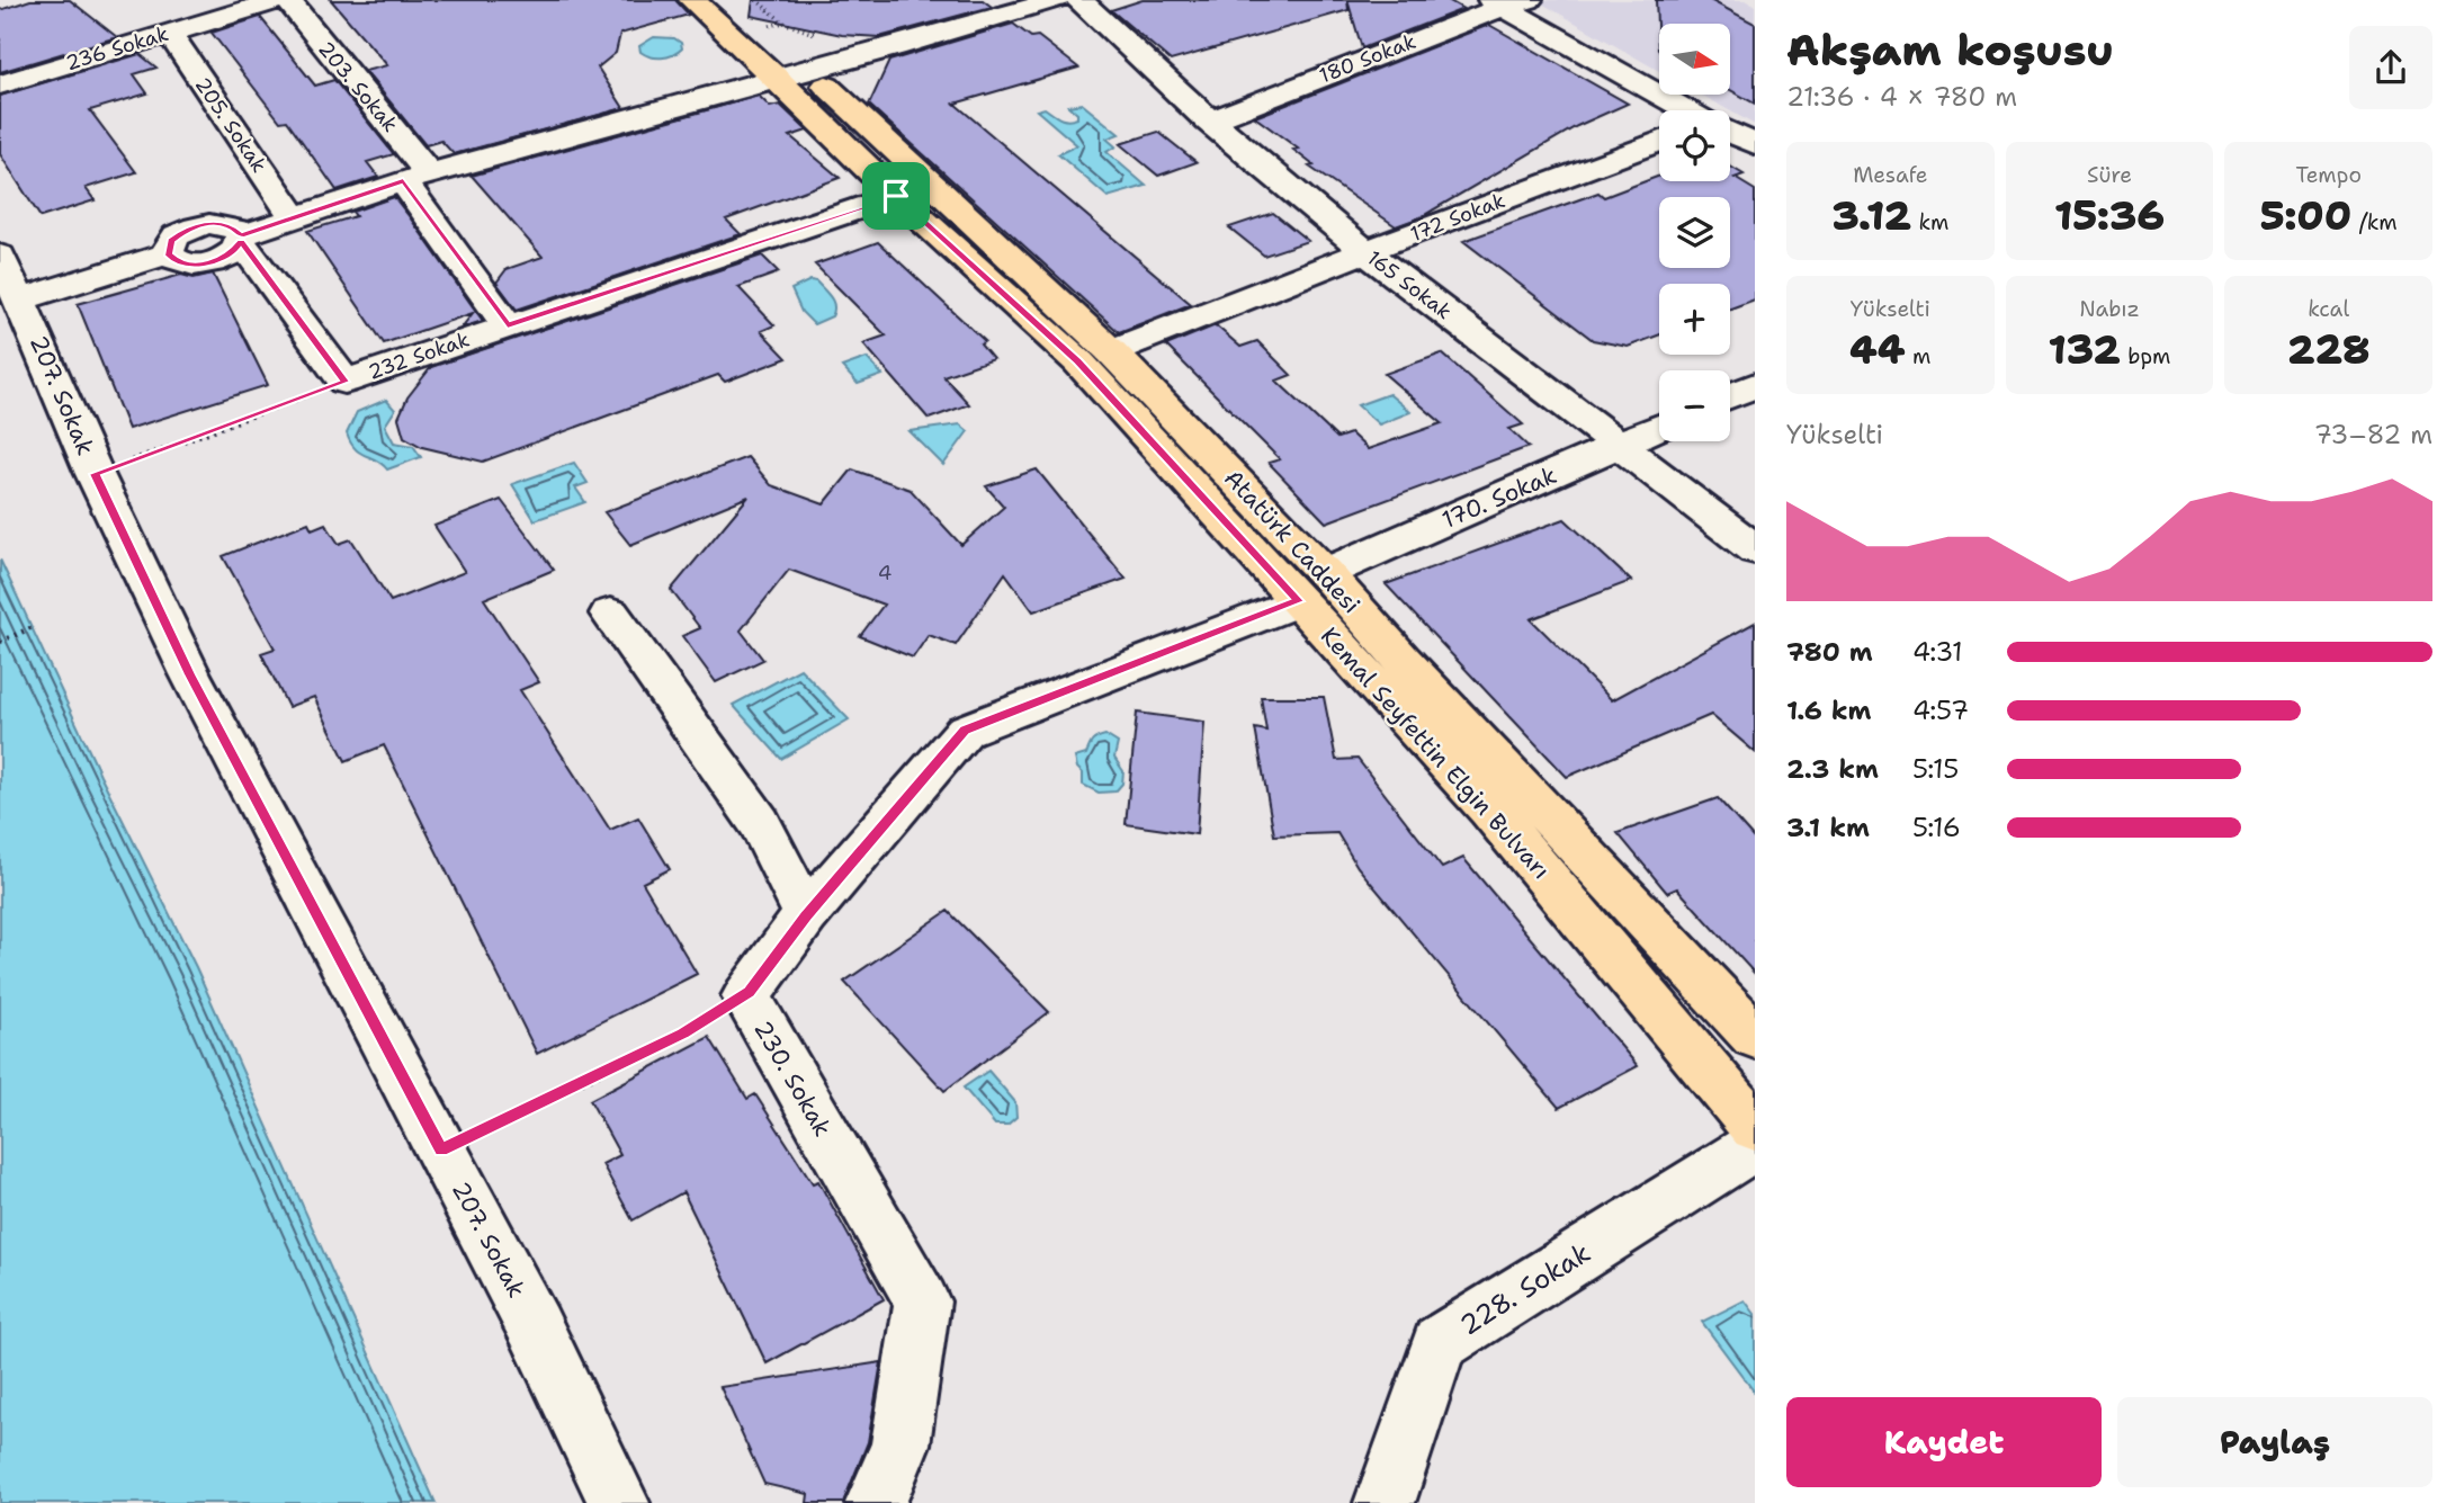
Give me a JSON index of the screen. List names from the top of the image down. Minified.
{"streets":{"main road":["Atatürk Caddesi","Kemal Seyfettin Elgin Bulvarı"],"street":["236 Sokak","180 Sokak","203. Sokak","205. Sokak","172 Sokak","165 Sokak","232 Sokak","207. Sokak","170. Sokak","230. Sokak","228. Sokak"]},"crossings":[["236 Sokak","205. Sokak"],["180 Sokak","165 Sokak"],["203. Sokak","232 Sokak"],["172 Sokak","165 Sokak"],["172 Sokak","Atatürk Caddesi"],["165 Sokak","170. Sokak"],["232 Sokak","Kemal Seyfettin Elgin Bulvarı"],["170. Sokak","Atatürk Caddesi"],["170. Sokak","Kemal Seyfettin Elgin Bulvarı"],["170. Sokak","230. Sokak"],["Atatürk Caddesi","Kemal Seyfettin Elgin Bulvarı"],["Atatürk Caddesi","230. Sokak"],["Kemal Seyfettin Elgin Bulvarı","230. Sokak"]],"house_numbers":["4"],"north":"right","page":{"heading":["Akşam koşusu","21:36 · 4 × 780 m"],"map_buttons":["+","−"],"stats":[["Mesafe","3.12 km"],["Süre","15:36"],["Tempo","5:00 /km"],["Yükselti","44 m"],["Nabız","132 bpm"],["kcal","228"]],"chart":["Yükselti","73–82 m"],"list":[{"name":"780 m","note":"4:31"},{"name":"1.6 km","note":"4:57"},{"name":"2.3 km","note":"5:15"},{"name":"3.1 km","note":"5:16"}],"buttons":["Kaydet","Paylaş"]}}
